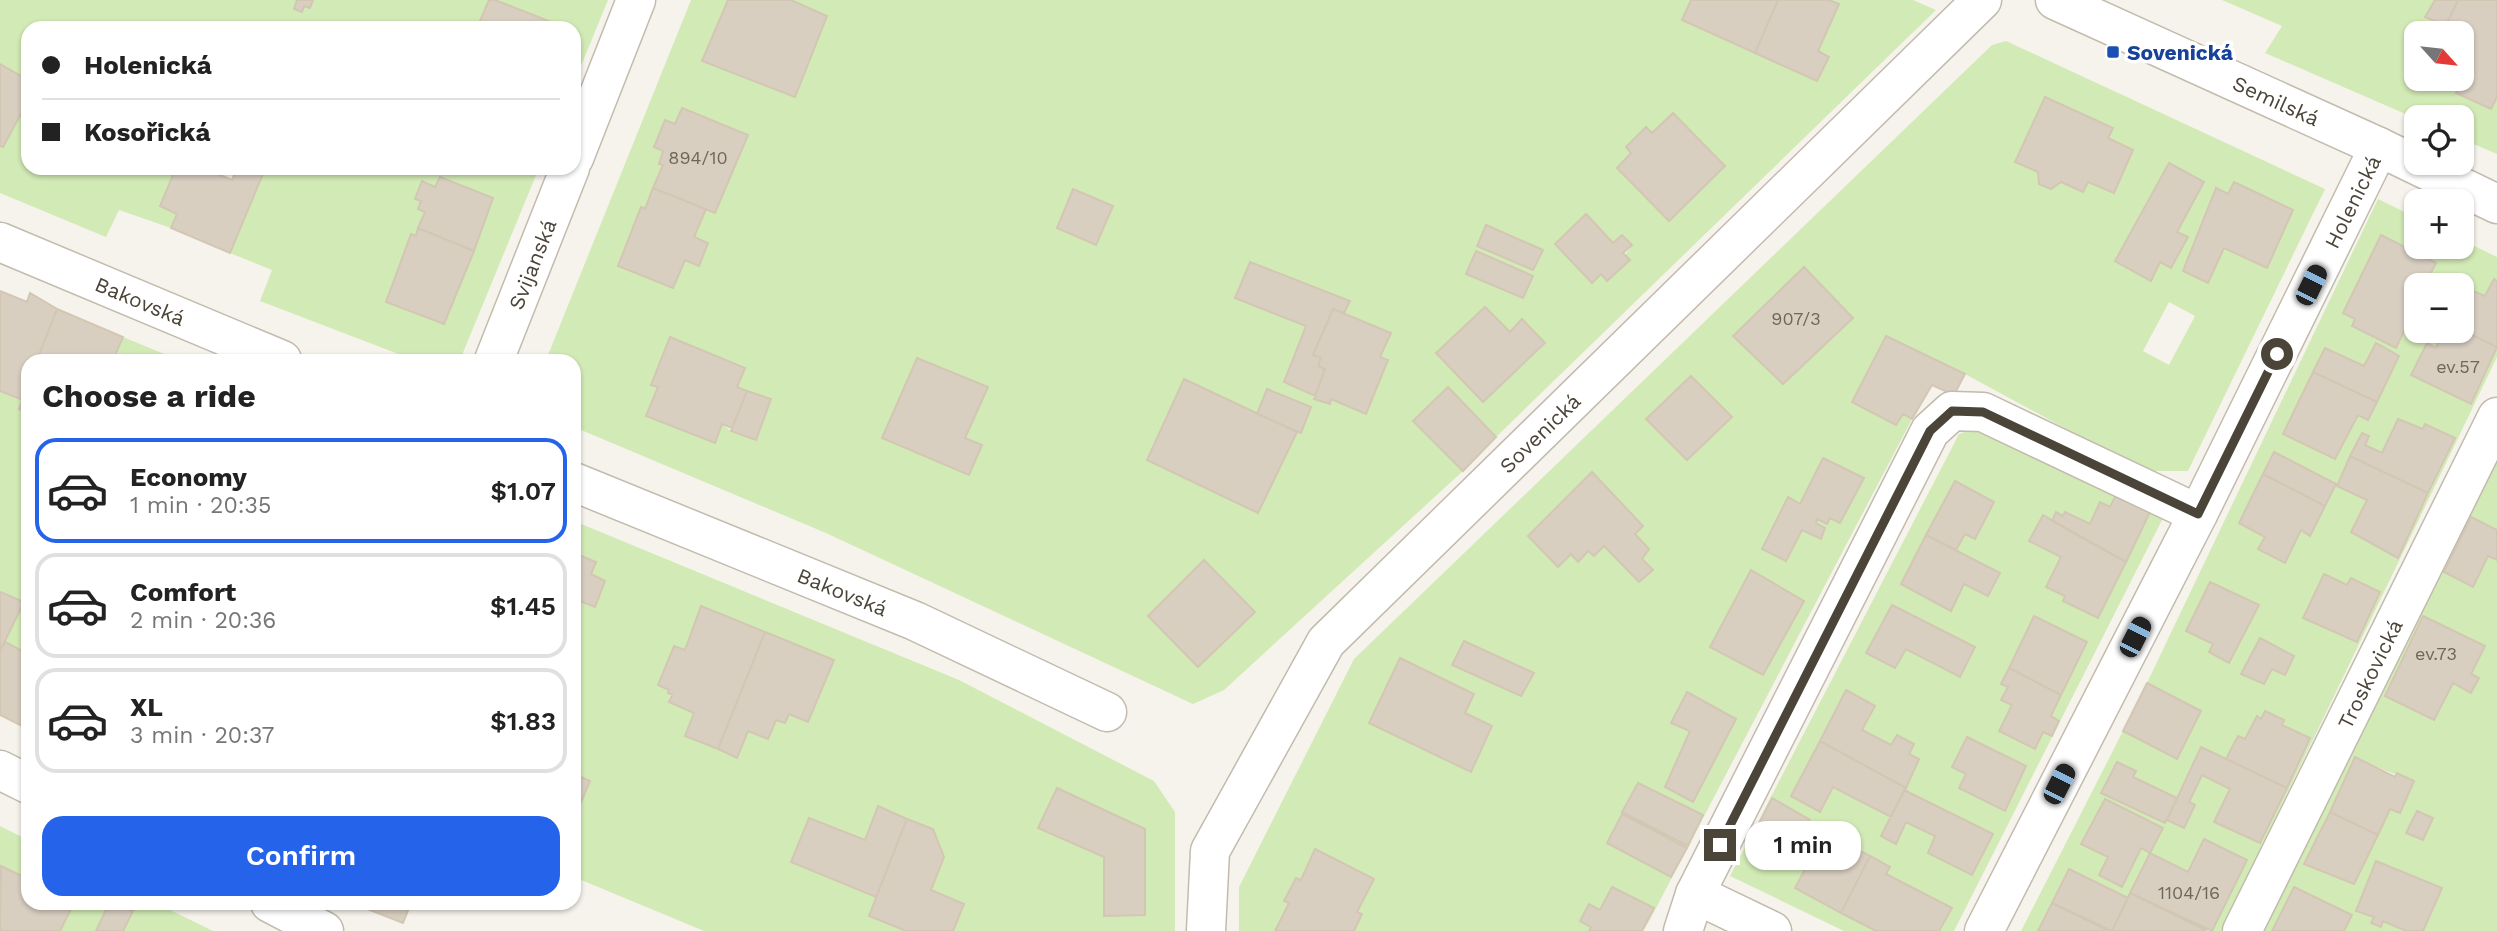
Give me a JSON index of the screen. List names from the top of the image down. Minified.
{"streets":{"street":["Semilská","Holenická","Svijanská","Bakovská","Sovenická","Troskovická"]},"crossings":[["Semilská","Holenická"]],"places":{"transit":["Sovenická"]},"house_numbers":["894/10","907/3","ev.57","ev.73","1104/16"],"north":"bottom right","page":{"map_buttons":["+","−"],"banner":["Holenická","Kosořická"],"heading":"Choose a ride","list":[{"name":"Economy","note":"1 min · 20:35","value":"$1.07"},{"name":"Comfort","note":"2 min · 20:36","value":"$1.45"},{"name":"XL","note":"3 min · 20:37","value":"$1.83"}],"buttons":"Confirm","bubble":"1 min"}}
